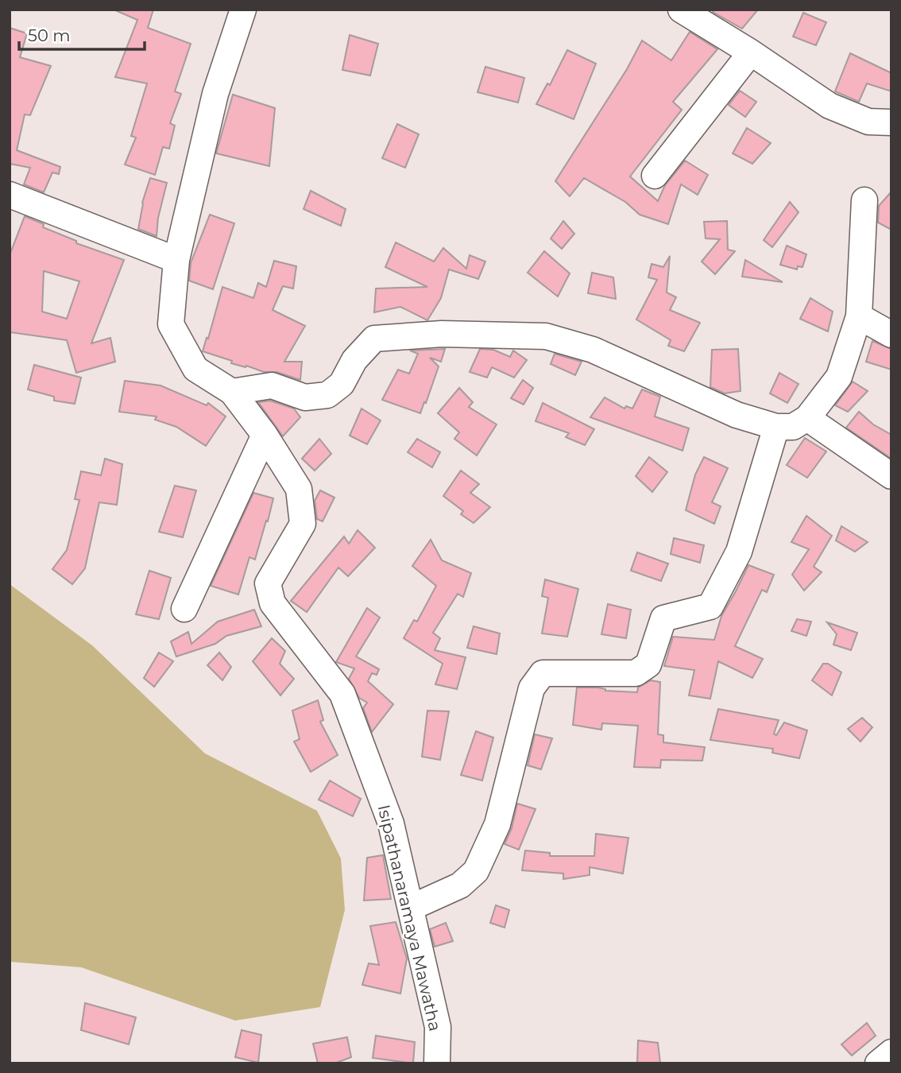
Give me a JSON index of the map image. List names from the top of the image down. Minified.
{"streets":{"street":["Isipathanaramaya Mawatha"]},"scale_bar":"50 m"}
